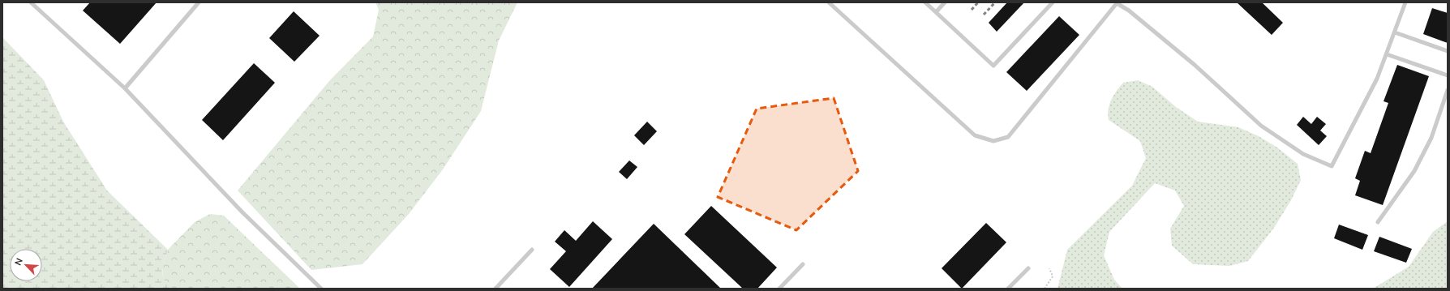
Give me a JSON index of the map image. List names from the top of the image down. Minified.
{"north":"top left"}
